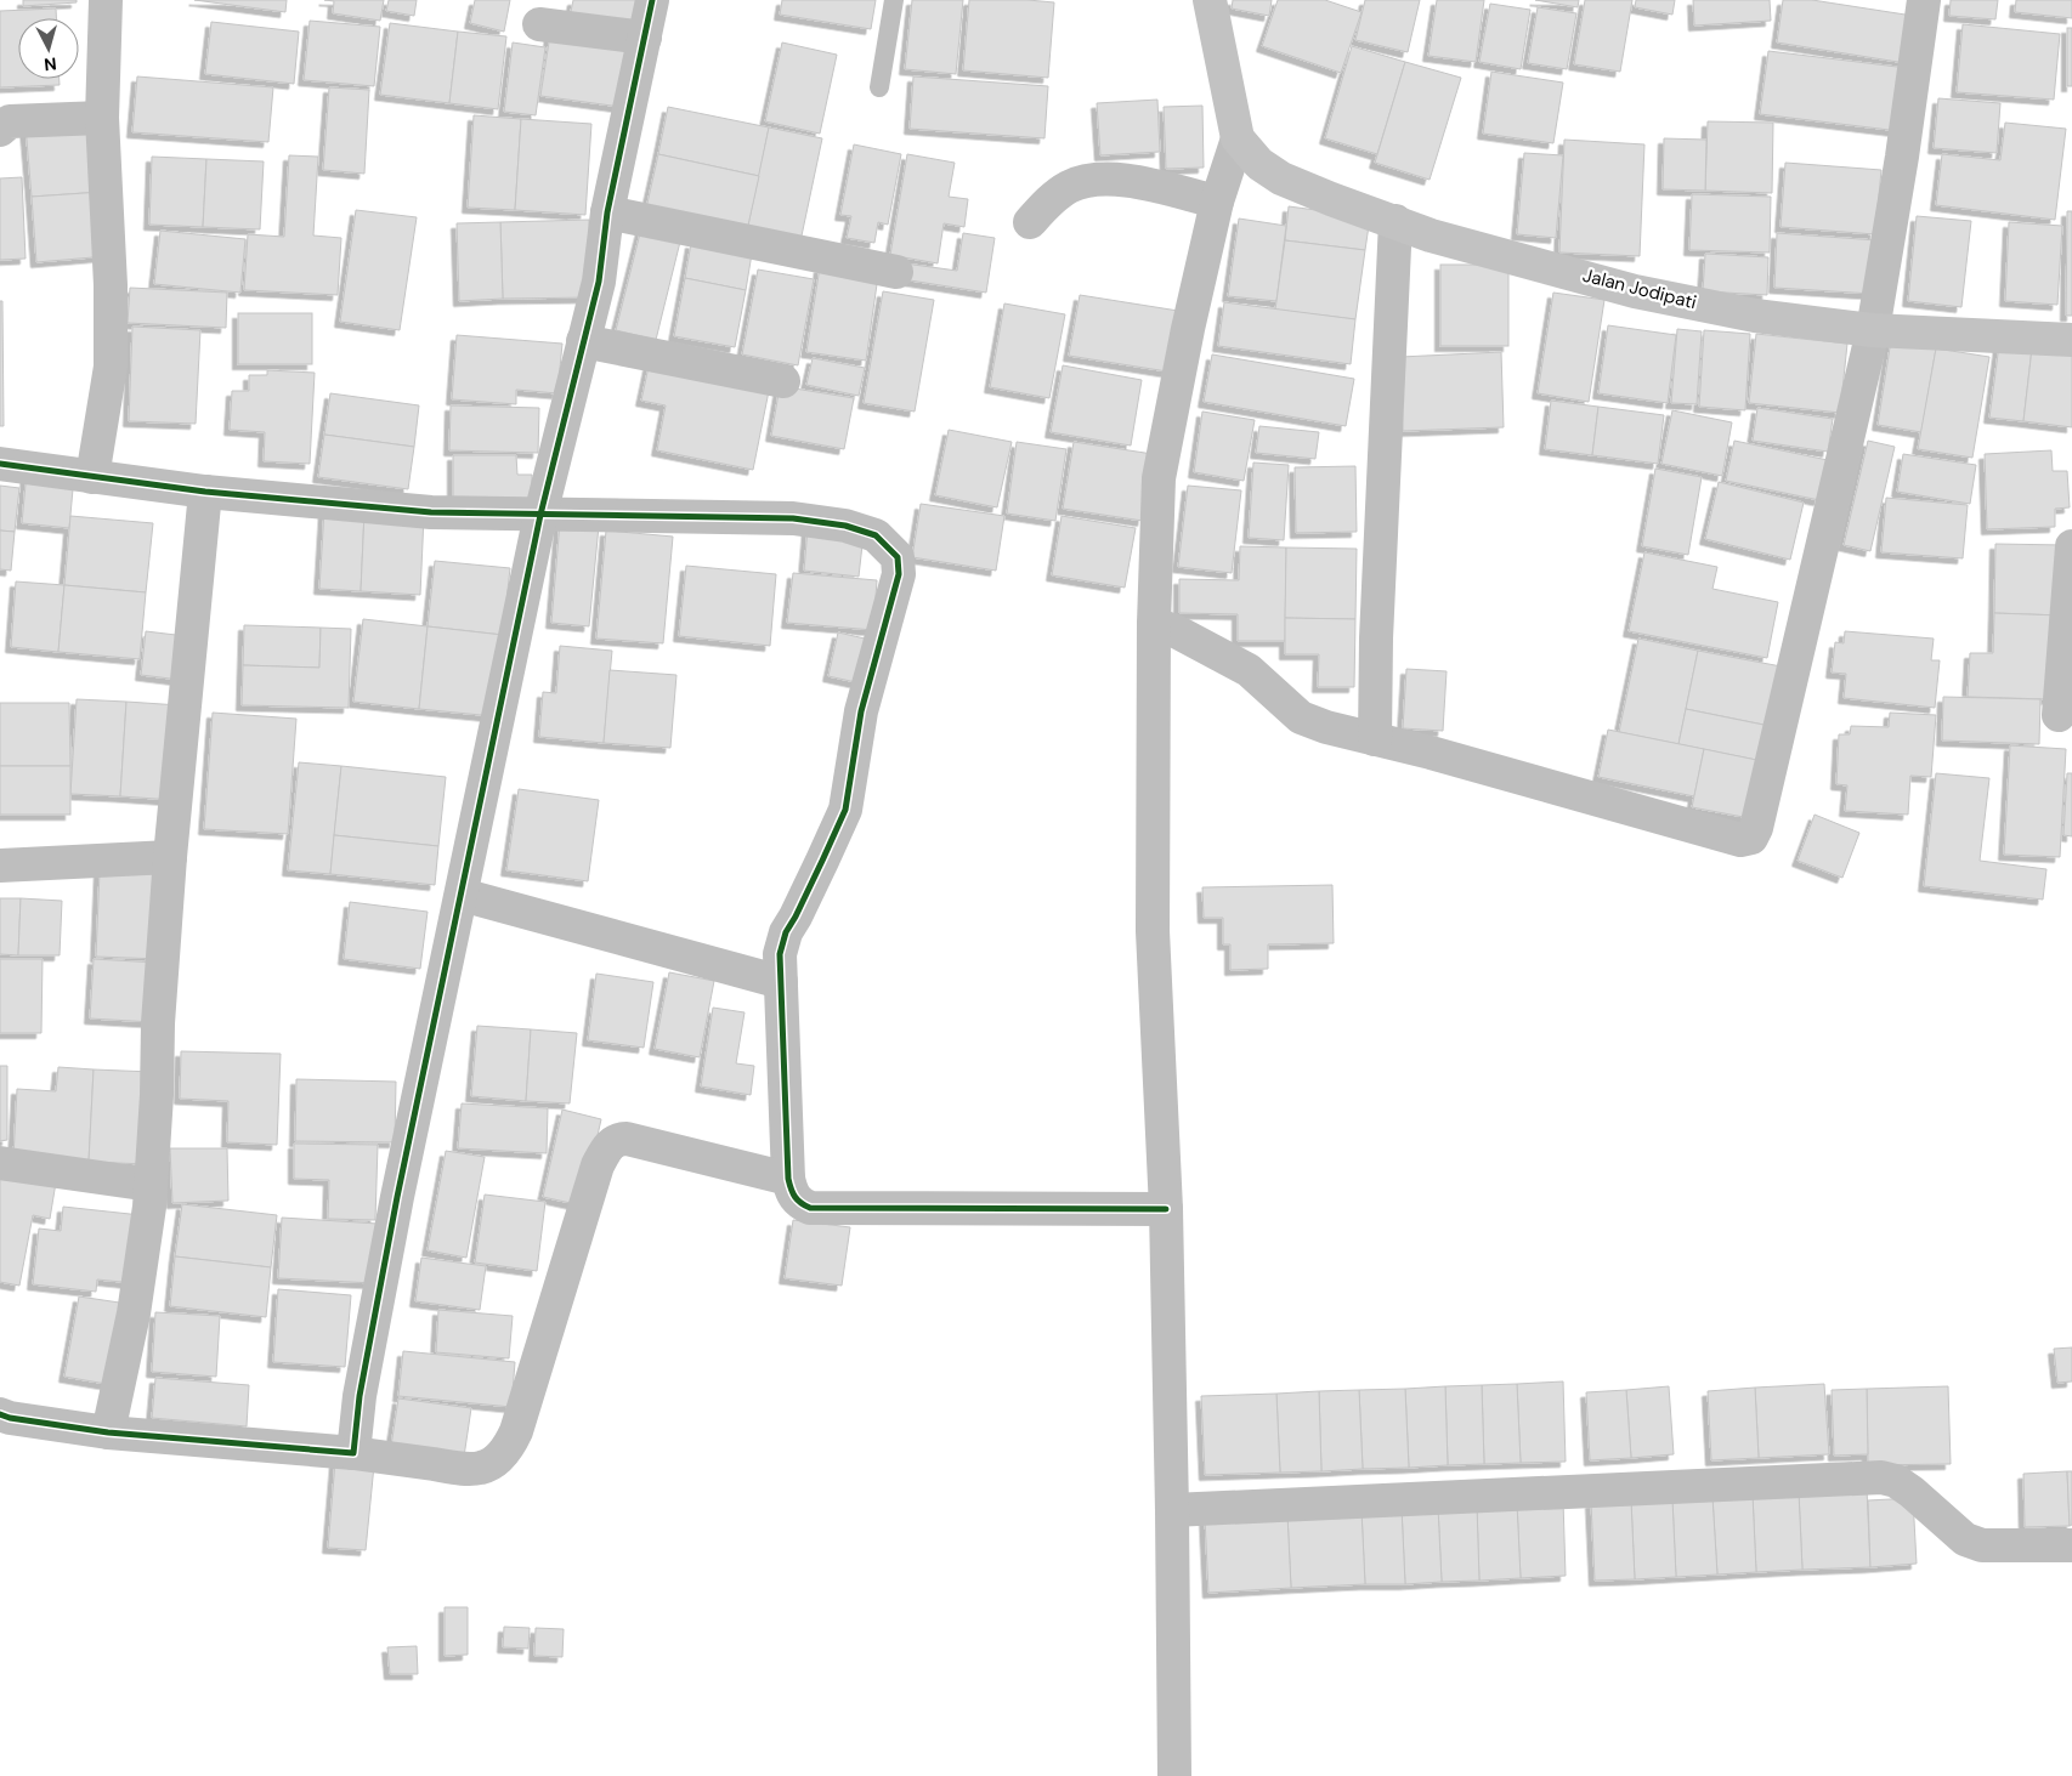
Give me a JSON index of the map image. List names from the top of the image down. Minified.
{"streets":{"street":["Jalan Jodipati"]},"north":"bottom"}
